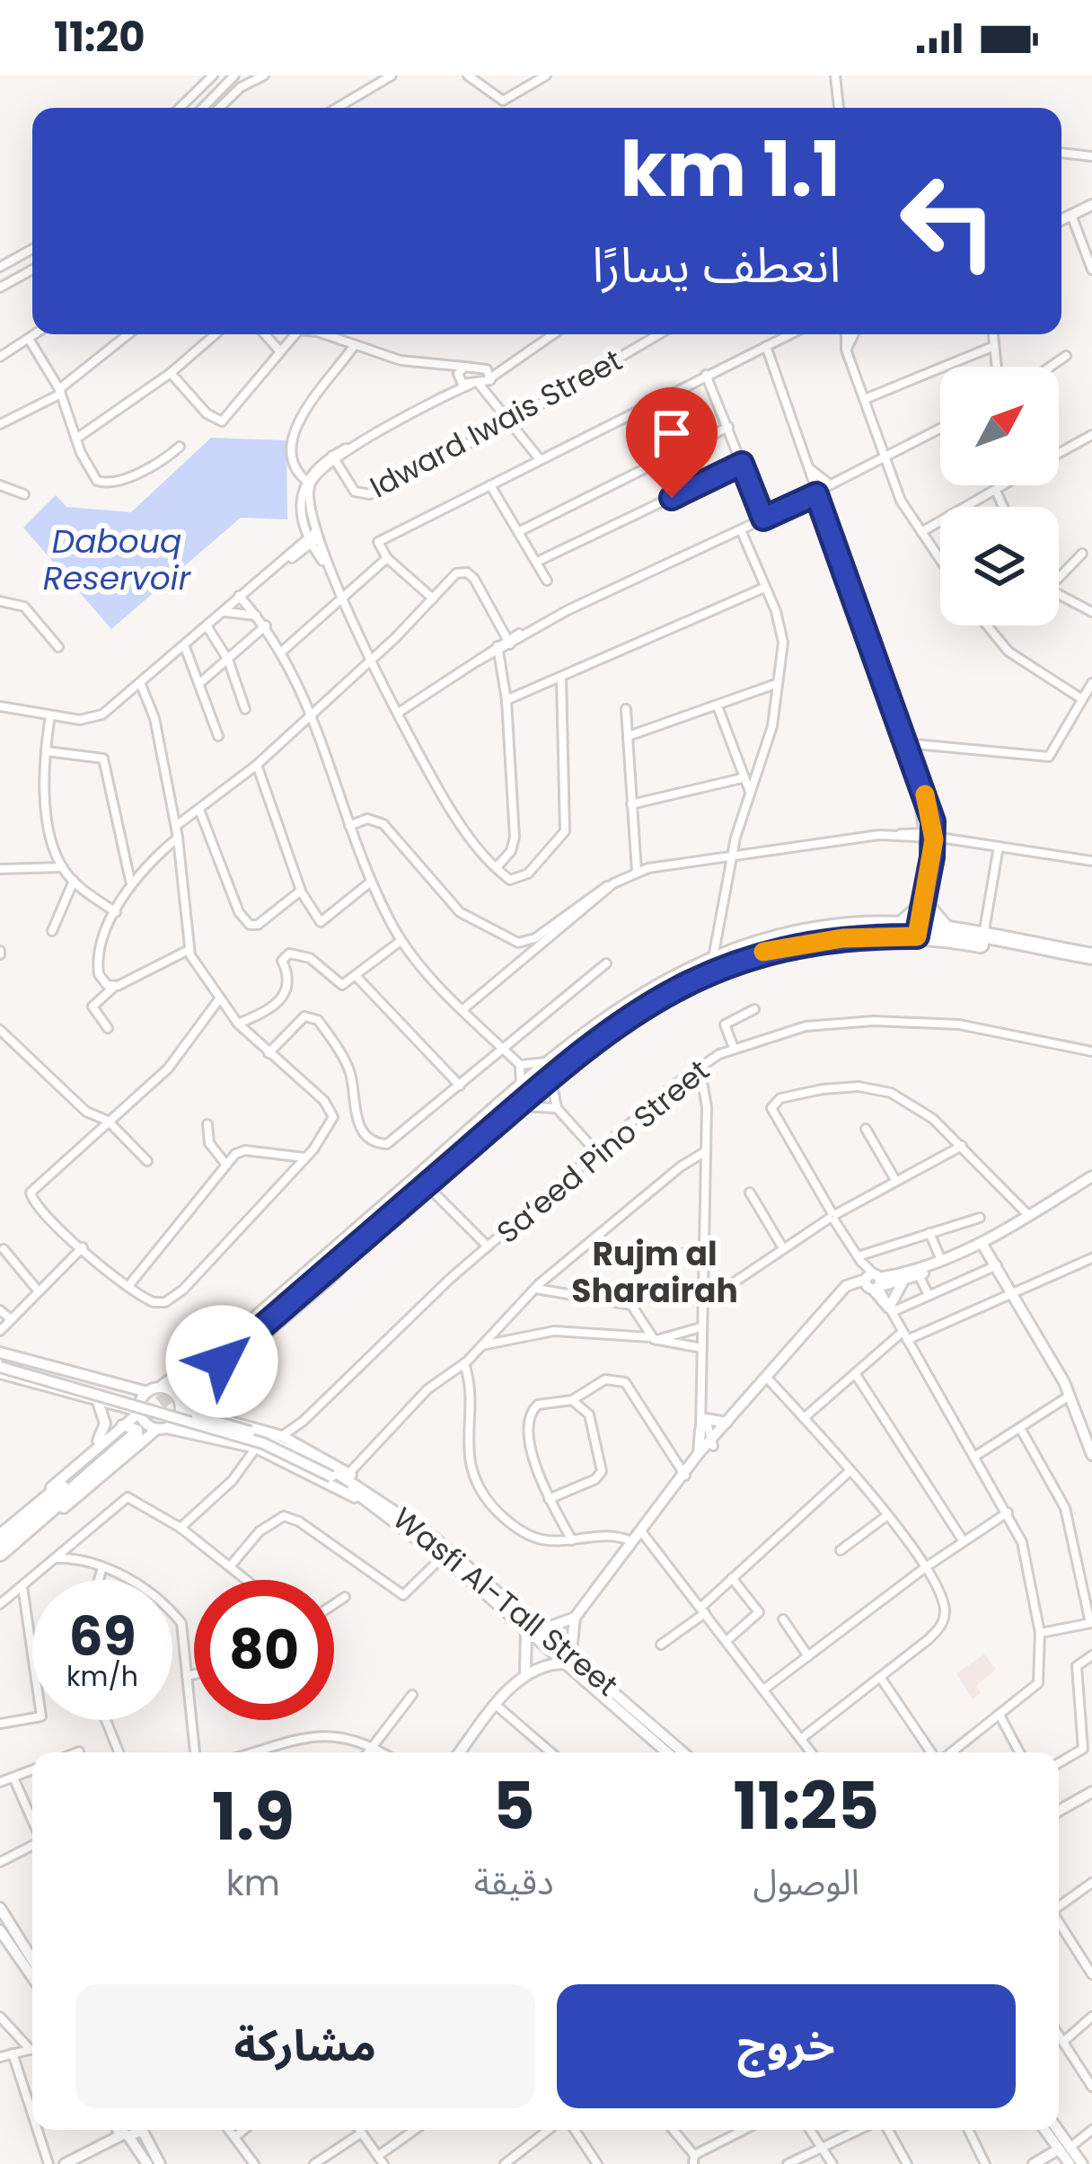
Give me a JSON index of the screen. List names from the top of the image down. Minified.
{"streets":{"street":["Idward Iwais Street","Sa‘eed Pino Street","Wasfi Al-Tall Street"]},"districts":["Rujm al Sharairah"],"water":["Dabouq Reservoir"],"north":"top right","page":{"status":"11:20","turn":["1.1 km","انعطف يسارًا"],"speed":"69 km/h","limit":"80","eta":["11:25","الوصول","5","دقيقة","1.9","km"],"buttons":["خروج","مشاركة"]}}
